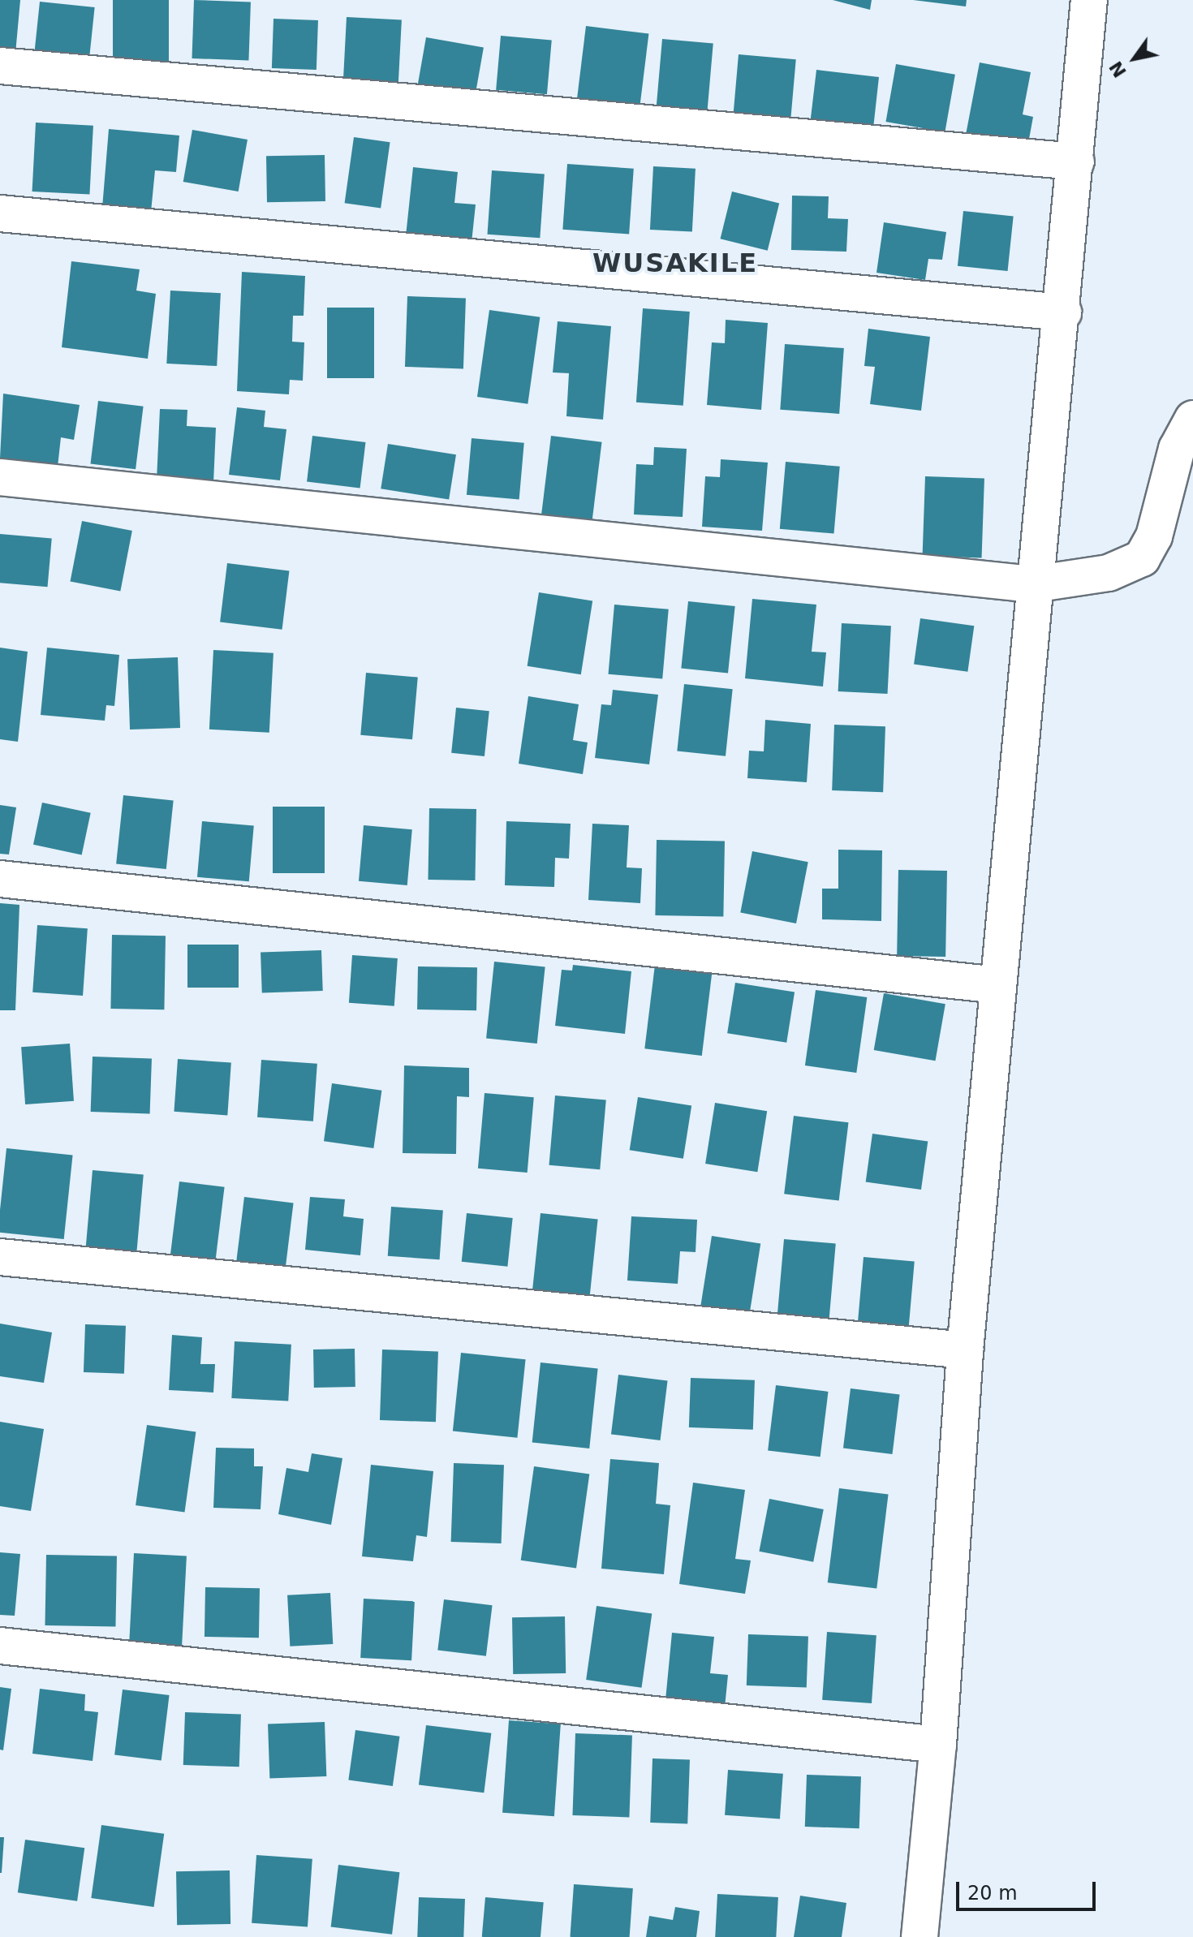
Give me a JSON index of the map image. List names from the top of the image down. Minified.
{"districts":["WUSAKILE"],"scale_bar":"20 m","north":"bottom left"}
